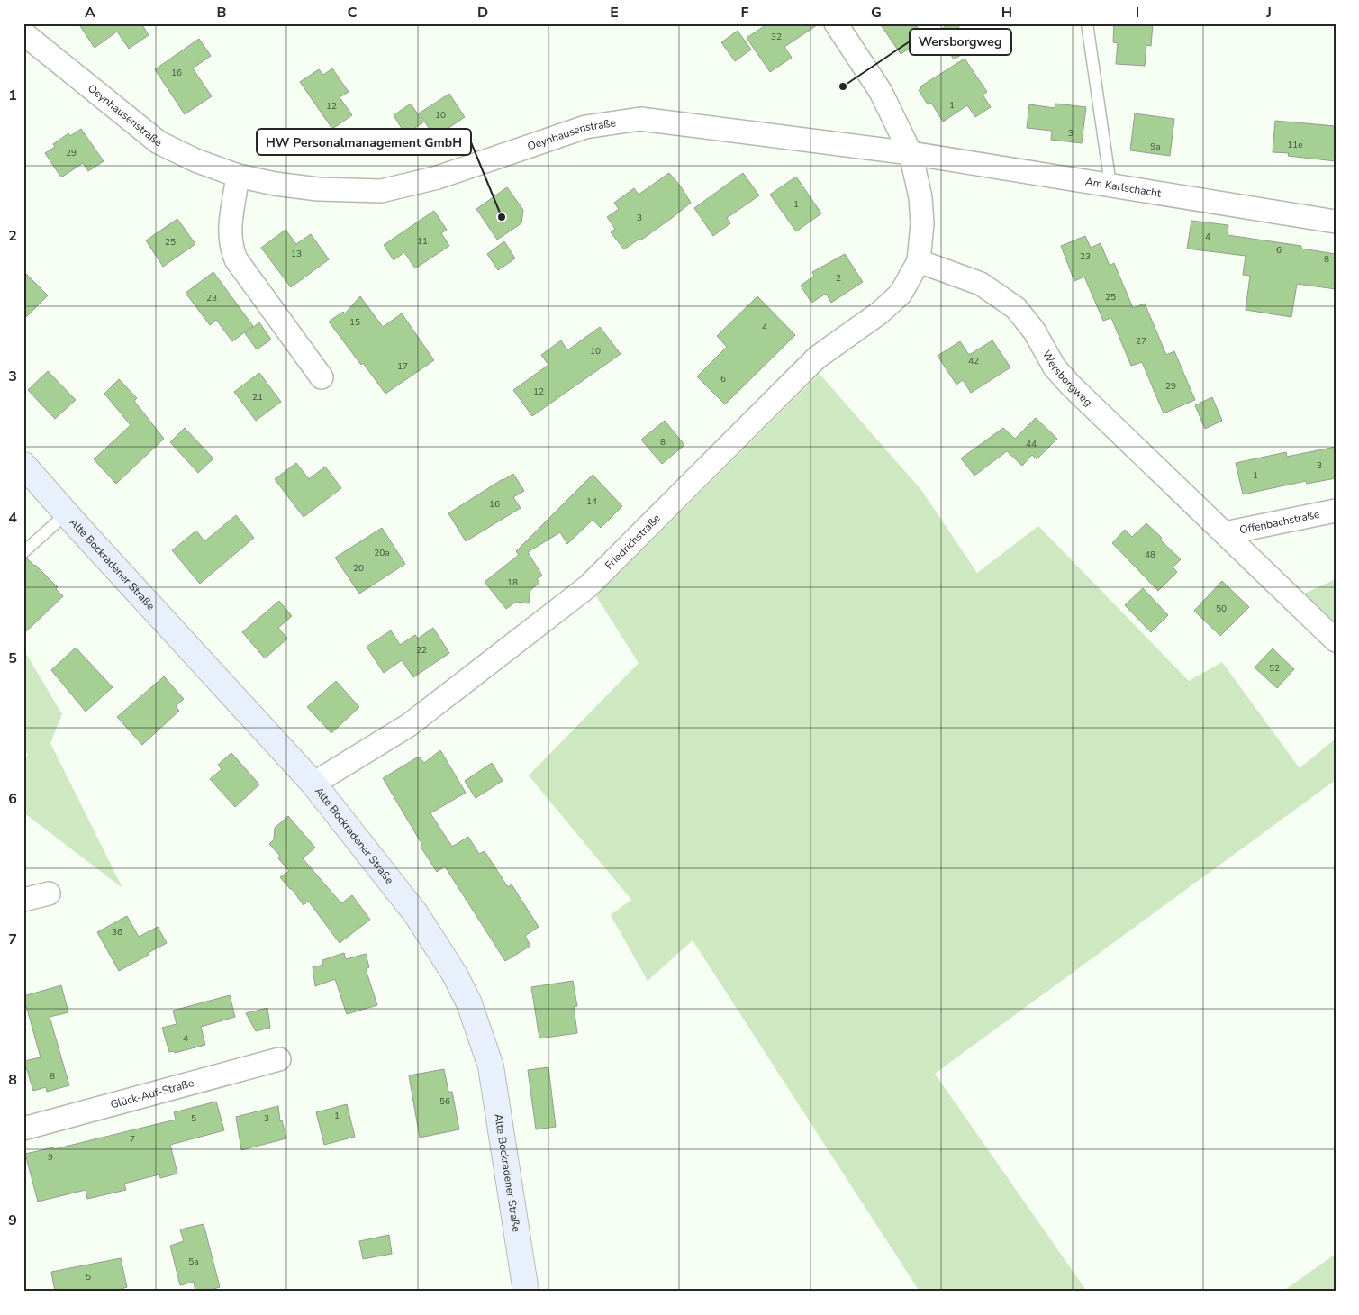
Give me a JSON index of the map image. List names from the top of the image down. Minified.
{"streets":{"street":["Oeynhausenstraße","Am Karlschacht","Wersborgweg","Offenbachstraße","Friedrichstraße","Alte Bockradener Straße","Glück-Auf-Straße"]},"crossings":[["Oeynhausenstraße","Am Karlschacht"],["Wersborgweg","Offenbachstraße"],["Wersborgweg","Friedrichstraße"],["Friedrichstraße","Alte Bockradener Straße"]],"places":["Wersborgweg","HW Personalmanagement GmbH"],"house_numbers":["32","16","1","12","10","3","11e","9a","29","1","3","4","11","25","6","13","23","8","2","25","23","15","4","27","10","42","17","6","29","12","21","8","44","3","1","14","16","20a","48","20","18","50","22","52","36","4","8","56","1","5","3","7","9","5a","5"],"grid":{"columns":["A","B","C","D","E","F","G","H","I","J"],"rows":["1","2","3","4","5","6","7","8","9"]}}
